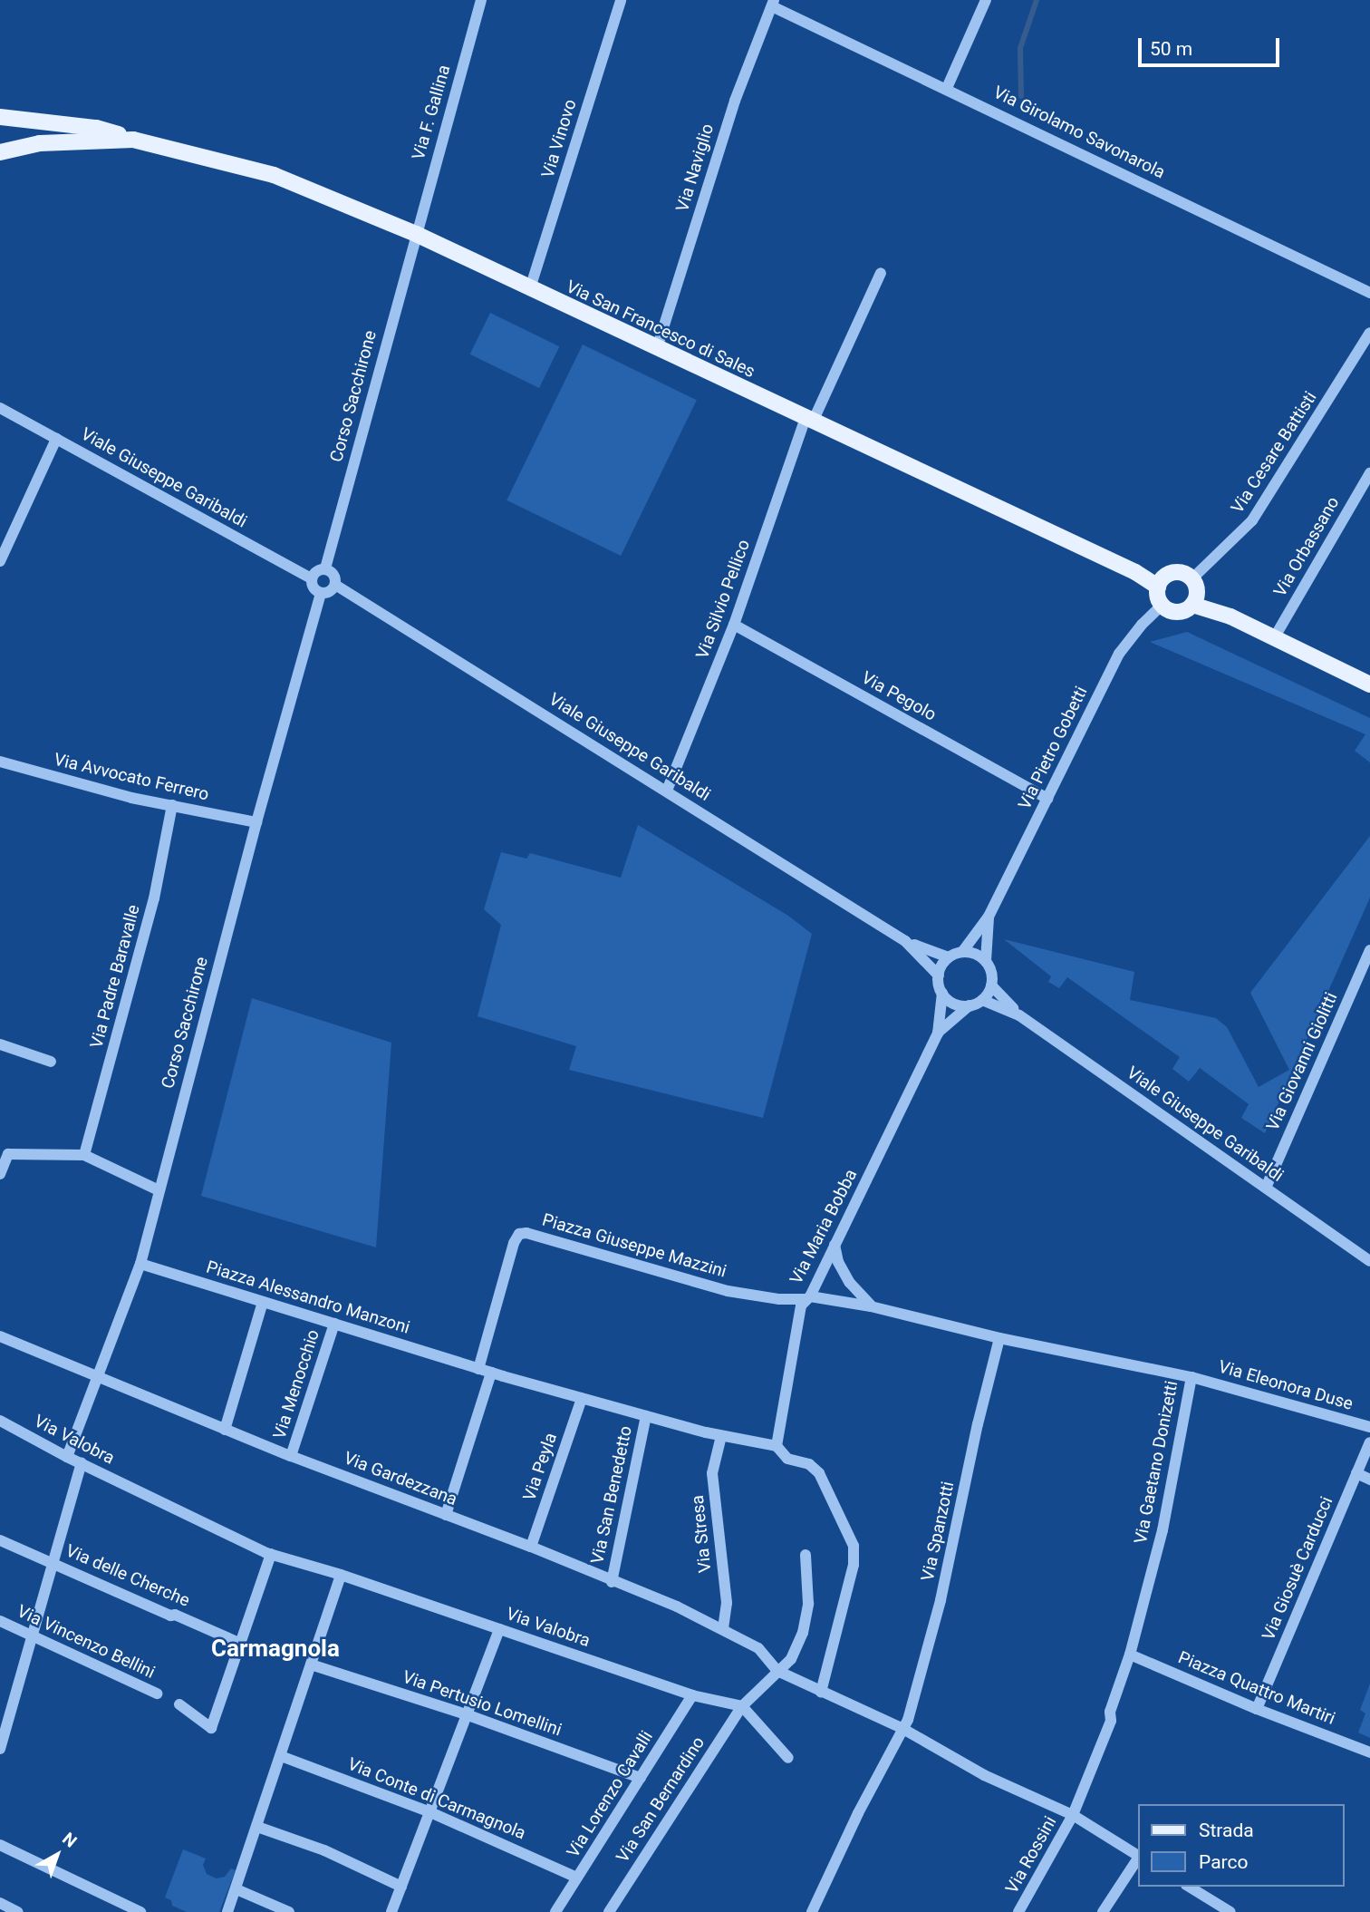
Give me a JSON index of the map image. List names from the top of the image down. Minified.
{"streets":{"main road":["Via San Francesco di Sales"],"street":["Via F. Gallina","Via Girolamo Savonarola","Via Vinovo","Via Naviglio","Corso Sacchirone","Via Cesare Battisti","Viale Giuseppe Garibaldi","Via Orbassano","Via Silvio Pellico","Via Pegolo","Via Pietro Gobetti","Via Avvocato Ferrero","Via Padre Baravalle","Via Giovanni Giolitti","Via Maria Bobba","Piazza Giuseppe Mazzini","Piazza Alessandro Manzoni","Via Menocchio","Via Eleonora Duse","Via Valobra","Via Gaetano Donizetti","Via Peyla","Via Gardezzana","Via San Benedetto","Via Spanzotti","Via Stresa","Via Giosuè Carducci","Via delle Cherche","Via Vincenzo Bellini","Piazza Quattro Martiri","Via Pertusio Lomellini","Via Lorenzo Cavalli","Via Conte di Carmagnola","Via San Bernardino","Via Rossini"]},"crossings":[["Via F. Gallina","Via San Francesco di Sales"],["Via F. Gallina","Corso Sacchirone"],["Via Girolamo Savonarola","Via Naviglio"],["Via Vinovo","Via San Francesco di Sales"],["Via Naviglio","Via San Francesco di Sales"],["Via San Francesco di Sales","Corso Sacchirone"],["Via San Francesco di Sales","Via Cesare Battisti"],["Via San Francesco di Sales","Via Silvio Pellico"],["Via San Francesco di Sales","Via Pietro Gobetti"],["Corso Sacchirone","Viale Giuseppe Garibaldi"],["Corso Sacchirone","Via Avvocato Ferrero"],["Corso Sacchirone","Piazza Alessandro Manzoni"],["Corso Sacchirone","Via Valobra"],["Corso Sacchirone","Via Gardezzana"],["Via Cesare Battisti","Via Pietro Gobetti"],["Viale Giuseppe Garibaldi","Via Silvio Pellico"],["Viale Giuseppe Garibaldi","Via Pietro Gobetti"],["Viale Giuseppe Garibaldi","Via Giovanni Giolitti"],["Viale Giuseppe Garibaldi","Via Maria Bobba"],["Via Silvio Pellico","Via Pegolo"],["Via Pegolo","Via Pietro Gobetti"],["Via Pietro Gobetti","Via Maria Bobba"],["Via Avvocato Ferrero","Via Padre Baravalle"],["Via Maria Bobba","Piazza Giuseppe Mazzini"],["Via Maria Bobba","Via Gaetano Donizetti"],["Piazza Giuseppe Mazzini","Piazza Alessandro Manzoni"],["Piazza Giuseppe Mazzini","Via Gaetano Donizetti"],["Piazza Alessandro Manzoni","Via Menocchio"],["Via Menocchio","Via Gardezzana"],["Via Eleonora Duse","Via Gaetano Donizetti"],["Via Valobra","Via Lorenzo Cavalli"],["Via Valobra","Via San Bernardino"],["Via Gaetano Donizetti","Via Spanzotti"],["Via Gaetano Donizetti","Piazza Quattro Martiri"],["Via Gaetano Donizetti","Via Rossini"],["Via Peyla","Via Gardezzana"],["Via Gardezzana","Via San Benedetto"],["Via Gardezzana","Via Stresa"],["Via Giosuè Carducci","Piazza Quattro Martiri"],["Via Pertusio Lomellini","Via Lorenzo Cavalli"],["Via Lorenzo Cavalli","Via Conte di Carmagnola"]],"districts":["Carmagnola"],"legend":["Strada","Parco"],"scale_bar":"50 m","north":"top right"}
